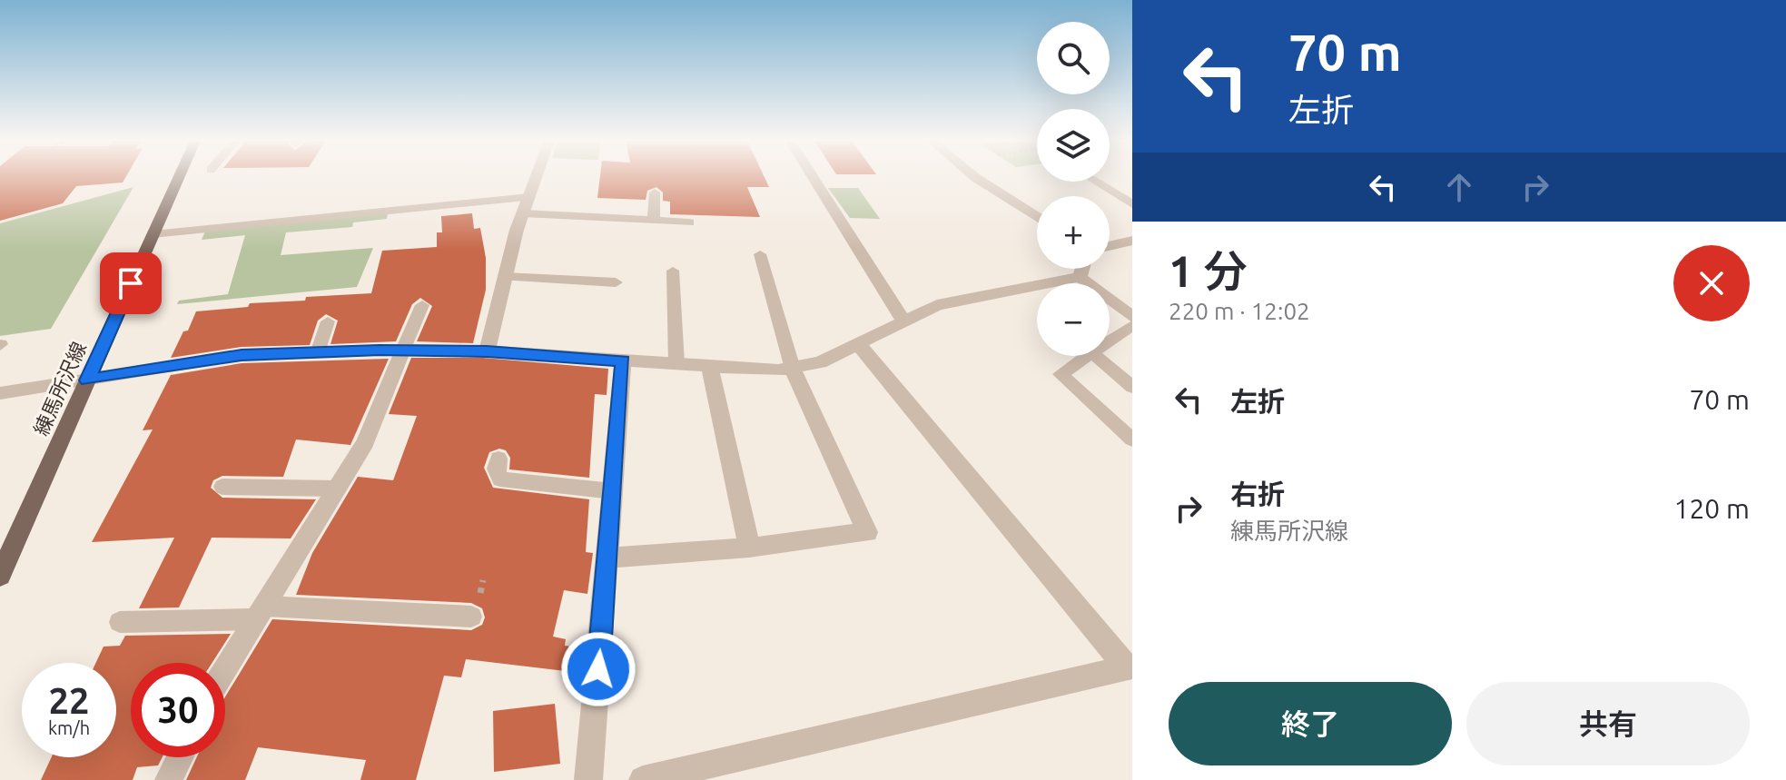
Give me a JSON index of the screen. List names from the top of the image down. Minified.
{"streets":{"main road":["練馬所沢線"]},"page":{"turn":["70 m","左折"],"map_buttons":["+","−"],"heading":["1 分","220 m · 12:02"],"list":[{"name":"左折","value":"70 m"},{"name":"右折","note":"練馬所沢線","value":"120 m"}],"speed":"22 km/h","limit":"30","buttons":["終了","共有"]}}
